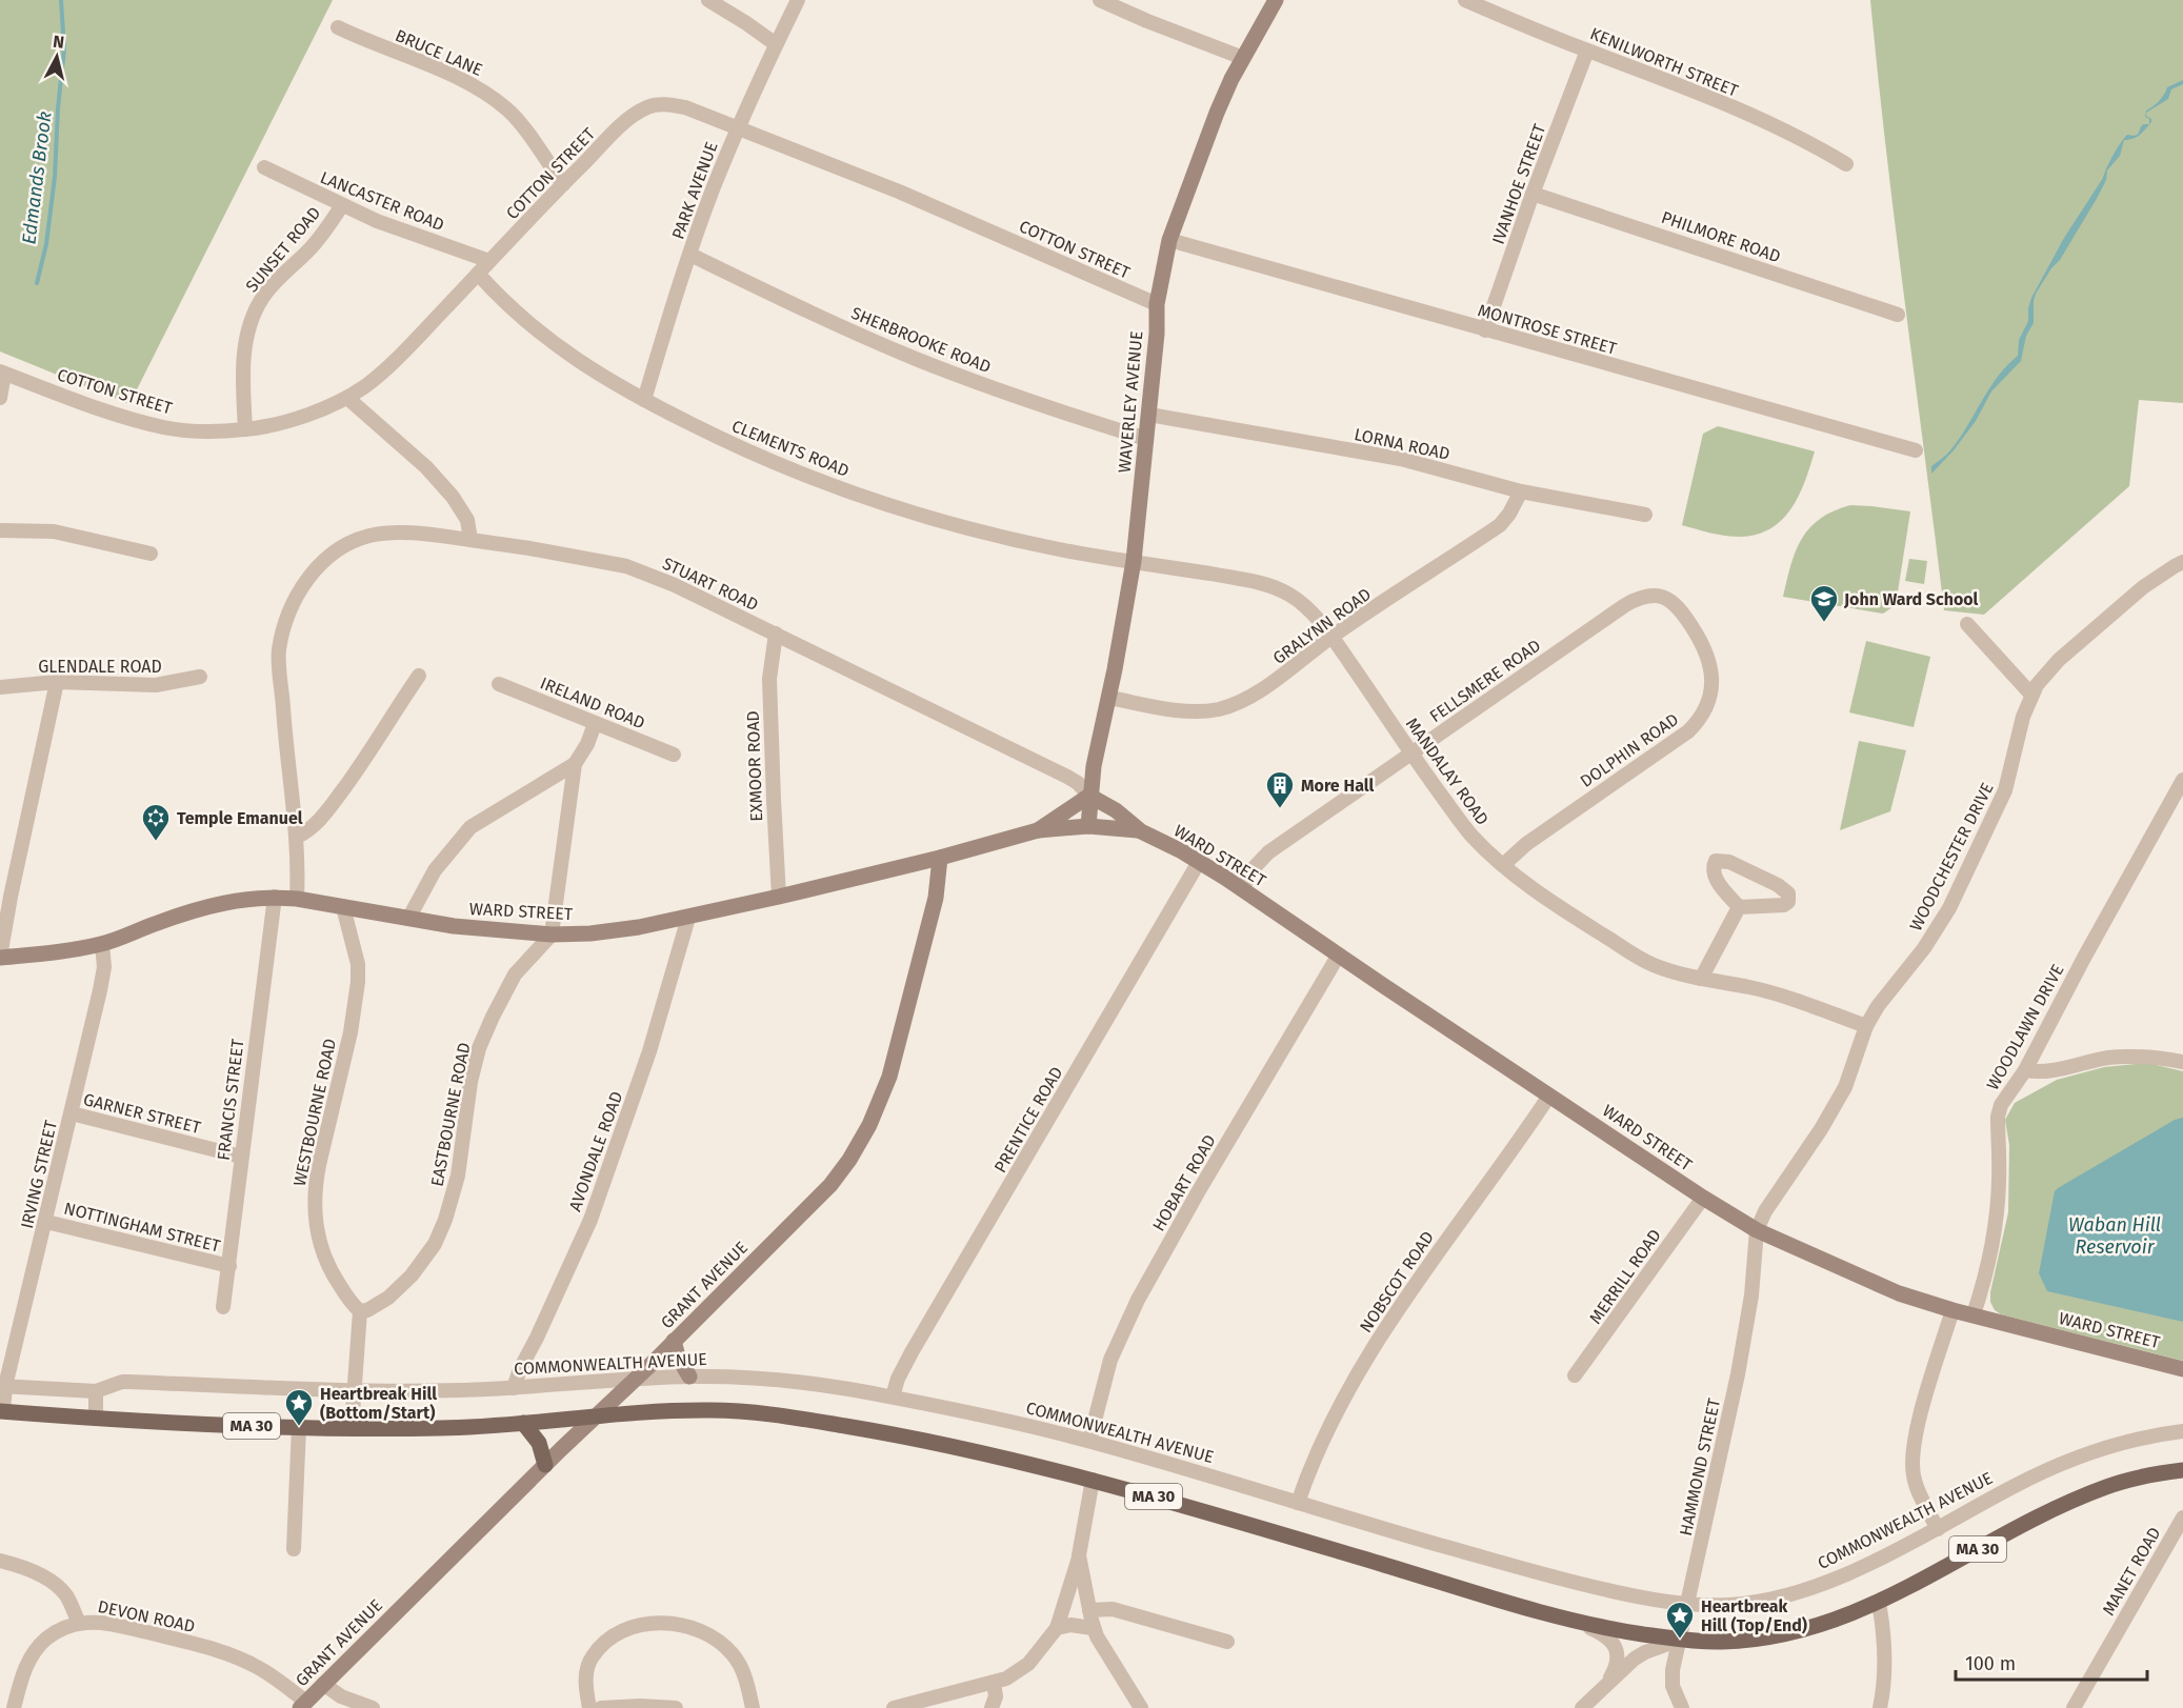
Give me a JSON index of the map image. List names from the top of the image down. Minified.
{"streets":{"main road":["MA 30"],"street":["BRUCE LANE","KENILWORTH STREET","COTTON STREET","IVANHOE STREET","PARK AVENUE","LANCASTER ROAD","PHILMORE ROAD","SUNSET ROAD","MONTROSE STREET","SHERBROOKE ROAD","WAVERLEY AVENUE","LORNA ROAD","CLEMENTS ROAD","STUART ROAD","GRALYNN ROAD","GLENDALE ROAD","FELLSMERE ROAD","IRELAND ROAD","DOLPHIN ROAD","EXMOOR ROAD","MANDALAY ROAD","WARD STREET","WOODCHESTER DRIVE","WOODLAWN DRIVE","FRANCIS STREET","WESTBOURNE ROAD","GARNER STREET","EASTBOURNE ROAD","PRENTICE ROAD","AVONDALE ROAD","IRVING STREET","HOBART ROAD","NOTTINGHAM STREET","MERRILL ROAD","NOBSCOT ROAD","GRANT AVENUE","COMMONWEALTH AVENUE","HAMMOND STREET","MANET ROAD","DEVON ROAD"]},"crossings":[["BRUCE LANE","COTTON STREET"],["KENILWORTH STREET","IVANHOE STREET"],["COTTON STREET","PARK AVENUE"],["COTTON STREET","LANCASTER ROAD"],["COTTON STREET","SUNSET ROAD"],["COTTON STREET","WAVERLEY AVENUE"],["COTTON STREET","CLEMENTS ROAD"],["IVANHOE STREET","PHILMORE ROAD"],["IVANHOE STREET","MONTROSE STREET"],["PARK AVENUE","SHERBROOKE ROAD"],["PARK AVENUE","CLEMENTS ROAD"],["LANCASTER ROAD","SUNSET ROAD"],["MONTROSE STREET","WAVERLEY AVENUE"],["SHERBROOKE ROAD","WAVERLEY AVENUE"],["WAVERLEY AVENUE","LORNA ROAD"],["WAVERLEY AVENUE","CLEMENTS ROAD"],["WAVERLEY AVENUE","STUART ROAD"],["WAVERLEY AVENUE","GRALYNN ROAD"],["WAVERLEY AVENUE","MANDALAY ROAD"],["WAVERLEY AVENUE","WARD STREET"],["LORNA ROAD","GRALYNN ROAD"],["CLEMENTS ROAD","MANDALAY ROAD"],["STUART ROAD","EXMOOR ROAD"],["STUART ROAD","WARD STREET"],["GRALYNN ROAD","MANDALAY ROAD"],["FELLSMERE ROAD","DOLPHIN ROAD"],["FELLSMERE ROAD","MANDALAY ROAD"],["FELLSMERE ROAD","WARD STREET"],["DOLPHIN ROAD","MANDALAY ROAD"],["EXMOOR ROAD","WARD STREET"],["MANDALAY ROAD","WOODCHESTER DRIVE"],["WARD STREET","WOODCHESTER DRIVE"],["WARD STREET","WOODLAWN DRIVE"],["WARD STREET","FRANCIS STREET"],["WARD STREET","WESTBOURNE ROAD"],["WARD STREET","EASTBOURNE ROAD"],["WARD STREET","PRENTICE ROAD"],["WARD STREET","AVONDALE ROAD"],["WARD STREET","IRVING STREET"],["WARD STREET","HOBART ROAD"],["WARD STREET","MERRILL ROAD"],["WARD STREET","NOBSCOT ROAD"],["WARD STREET","GRANT AVENUE"],["WARD STREET","HAMMOND STREET"],["WOODCHESTER DRIVE","HAMMOND STREET"],["FRANCIS STREET","GARNER STREET"],["FRANCIS STREET","NOTTINGHAM STREET"],["WESTBOURNE ROAD","EASTBOURNE ROAD"],["GARNER STREET","IRVING STREET"],["PRENTICE ROAD","COMMONWEALTH AVENUE"],["AVONDALE ROAD","COMMONWEALTH AVENUE"],["IRVING STREET","NOTTINGHAM STREET"],["IRVING STREET","COMMONWEALTH AVENUE"],["IRVING STREET","MA 30"],["HOBART ROAD","COMMONWEALTH AVENUE"],["NOBSCOT ROAD","COMMONWEALTH AVENUE"],["GRANT AVENUE","COMMONWEALTH AVENUE"],["GRANT AVENUE","MA 30"],["GRANT AVENUE","DEVON ROAD"],["COMMONWEALTH AVENUE","HAMMOND STREET"],["MA 30","HAMMOND STREET"]],"water":["Edmands Brook","Waban Hill Reservoir"],"places":{"school or university":["John Ward School"],"building":["More Hall"],"synagogue":["Temple Emanuel"],"place":["Heartbreak Hill (Bottom/Start)","Heartbreak Hill (Top/End)"]},"scale_bar":"100 m","north":"top"}
